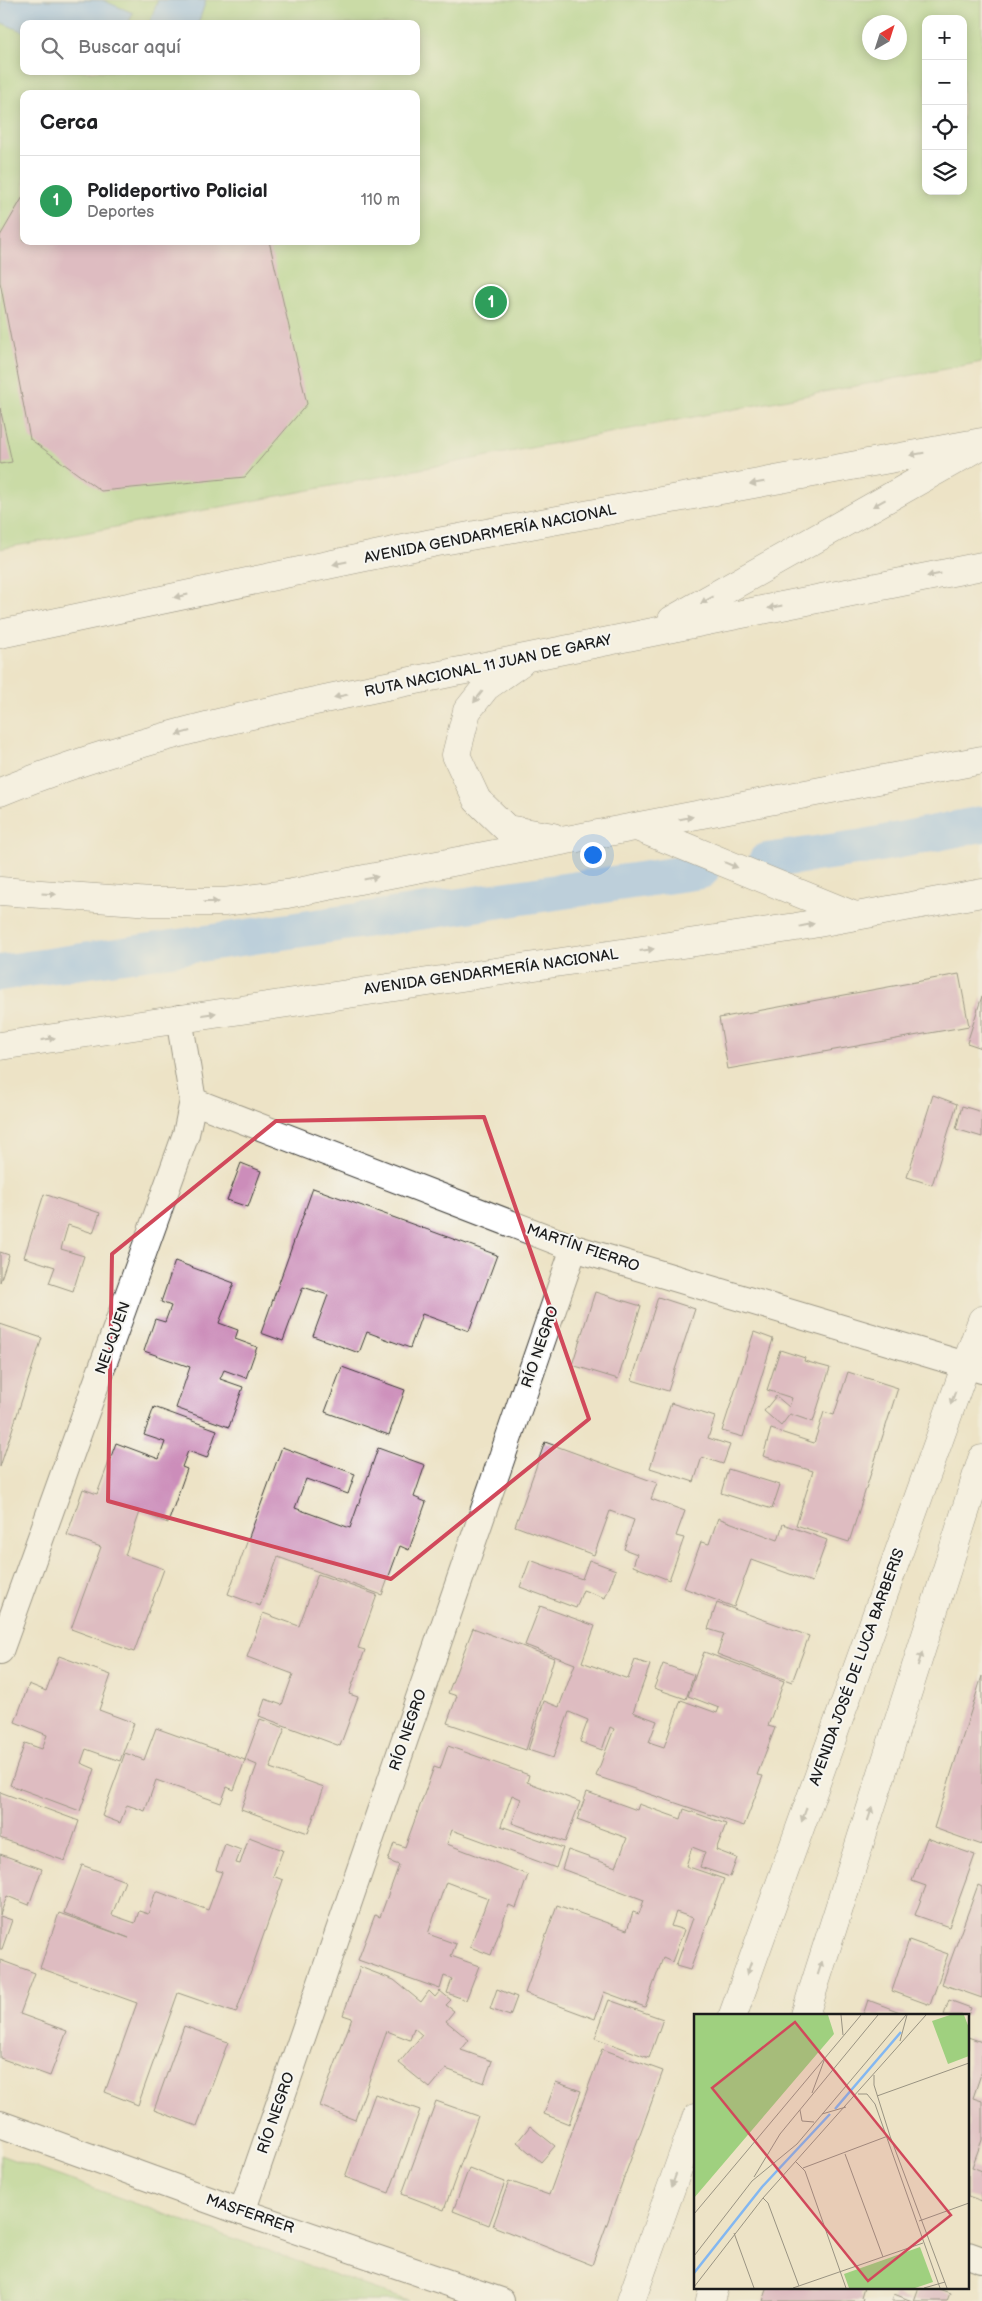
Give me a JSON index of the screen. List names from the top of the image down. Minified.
{"streets":{"main road":["AVENIDA GENDARMERÍA NACIONAL","RUTA NACIONAL 11 JUAN DE GARAY","AVENIDA JOSÉ DE LUCA BARBERIS"],"street":["MARTÍN FIERRO","NEUQUEN","RÍO NEGRO","MASFERRER"]},"crossings":[["AVENIDA GENDARMERÍA NACIONAL","NEUQUEN"],["MARTÍN FIERRO","NEUQUEN"],["MARTÍN FIERRO","RÍO NEGRO"],["MARTÍN FIERRO","AVENIDA JOSÉ DE LUCA BARBERIS"],["RÍO NEGRO","MASFERRER"]],"north":"top right","page":{"map_buttons":["+","−"],"search":"Buscar aquí","heading":"Cerca","list":[{"mark":"1","name":"Polideportivo Policial","note":"Deportes","value":"110 m"}],"pins":"1"}}
